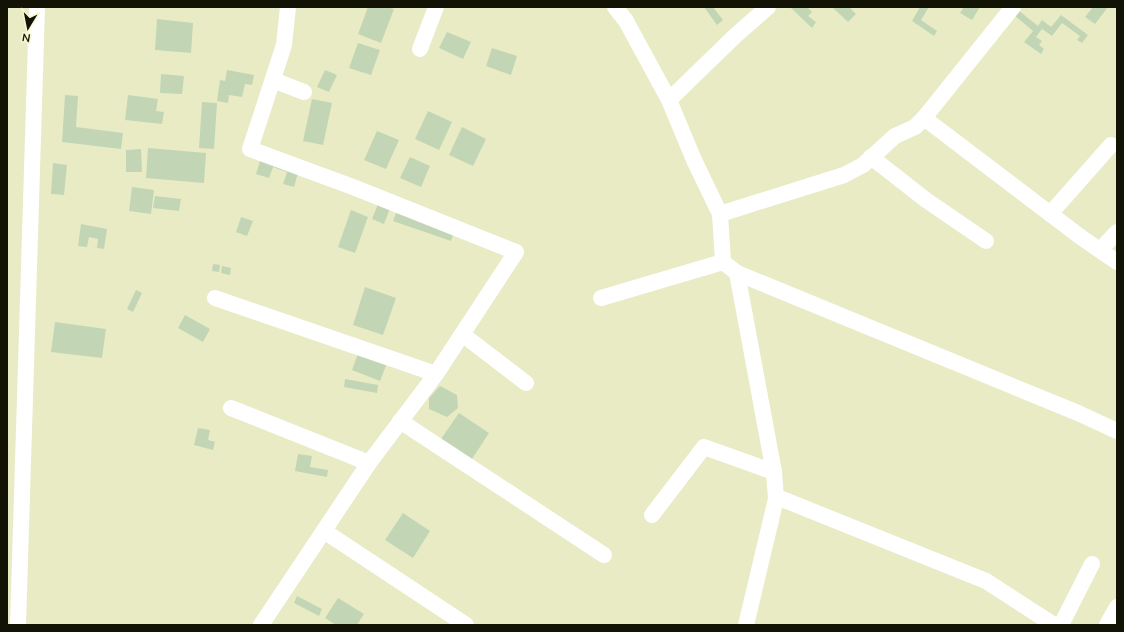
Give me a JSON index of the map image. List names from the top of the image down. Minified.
{"north":"bottom"}
